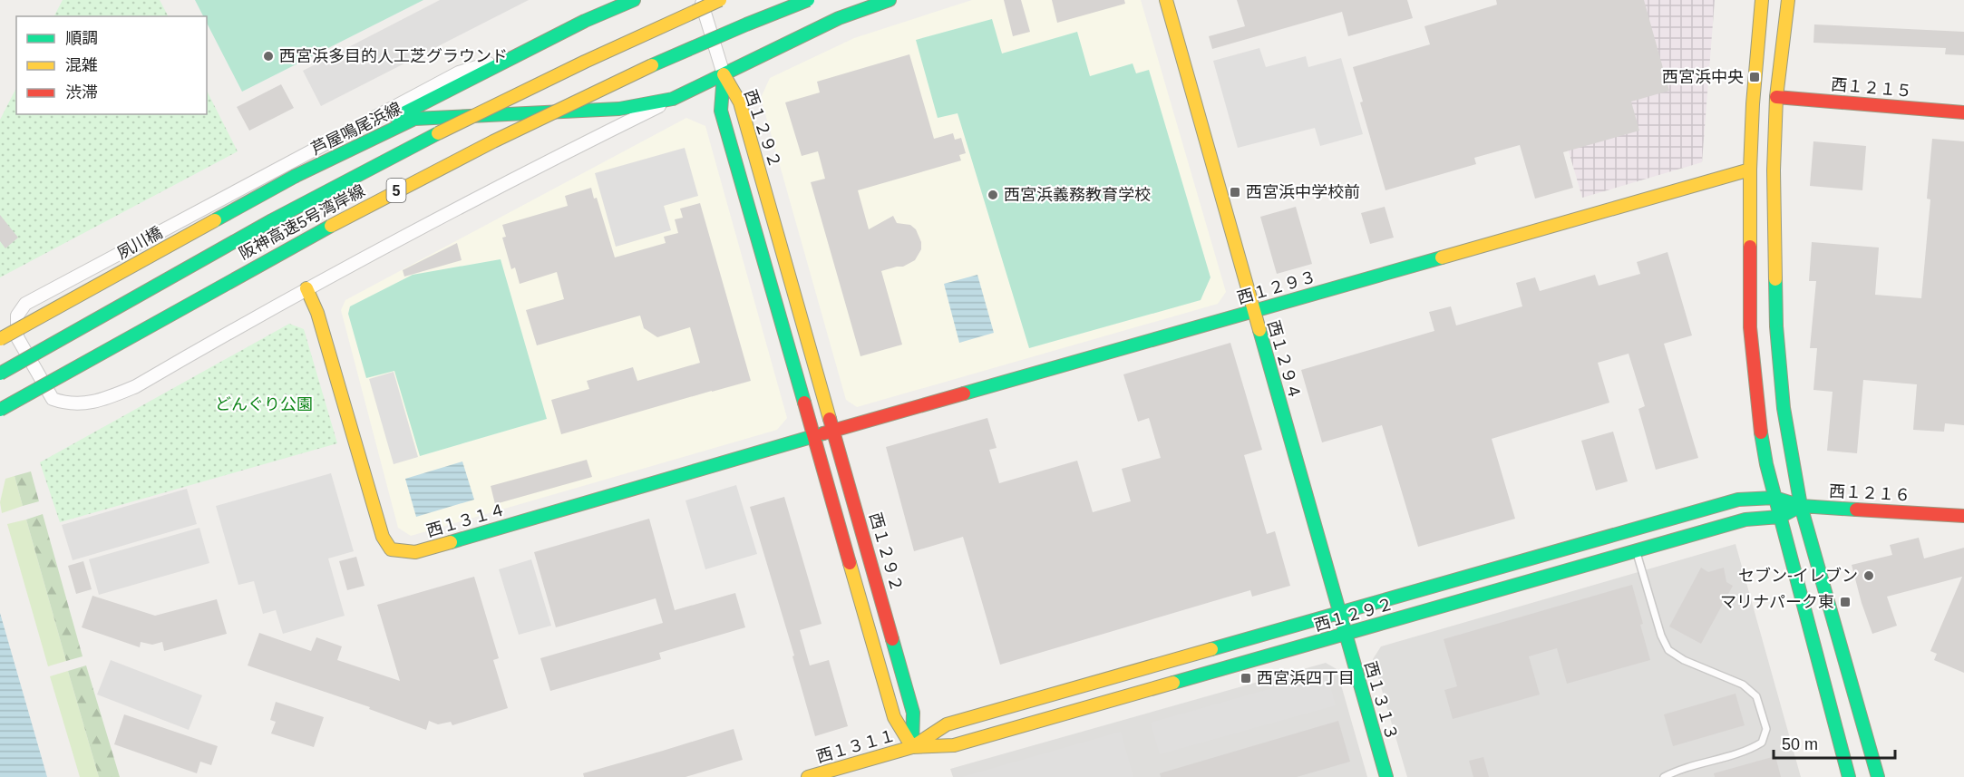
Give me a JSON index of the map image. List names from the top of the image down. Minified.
{"streets":{"main road":["西１２１５","芦屋鳴尾浜線","西１２９２","5","阪神高速5号湾岸線","夙川橋","西１２９３","西１２９４","西１２１６","西１３１４","西１３１３","西１３１１"]},"crossings":[["芦屋鳴尾浜線","西１２９２"],["芦屋鳴尾浜線","夙川橋"],["西１２９２","西１２９３"],["西１２９２","西１２９４"],["西１２９２","西１２１６"],["西１２９２","西１３１４"],["西１２９２","西１３１３"],["西１２９２","西１３１１"],["西１２９３","西１２９４"],["西１２９３","西１３１４"],["西１２９４","西１３１３"]],"parks":["どんぐり公園"],"places":{"other":["西宮浜多目的人工芝グラウンド","西宮浜義務教育学校","セブン-イレブン"],"transit":["西宮浜中央","西宮浜中学校前","マリナパーク東","西宮浜四丁目"]},"legend":["順調","混雑","渋滞"],"scale_bar":"50 m"}
